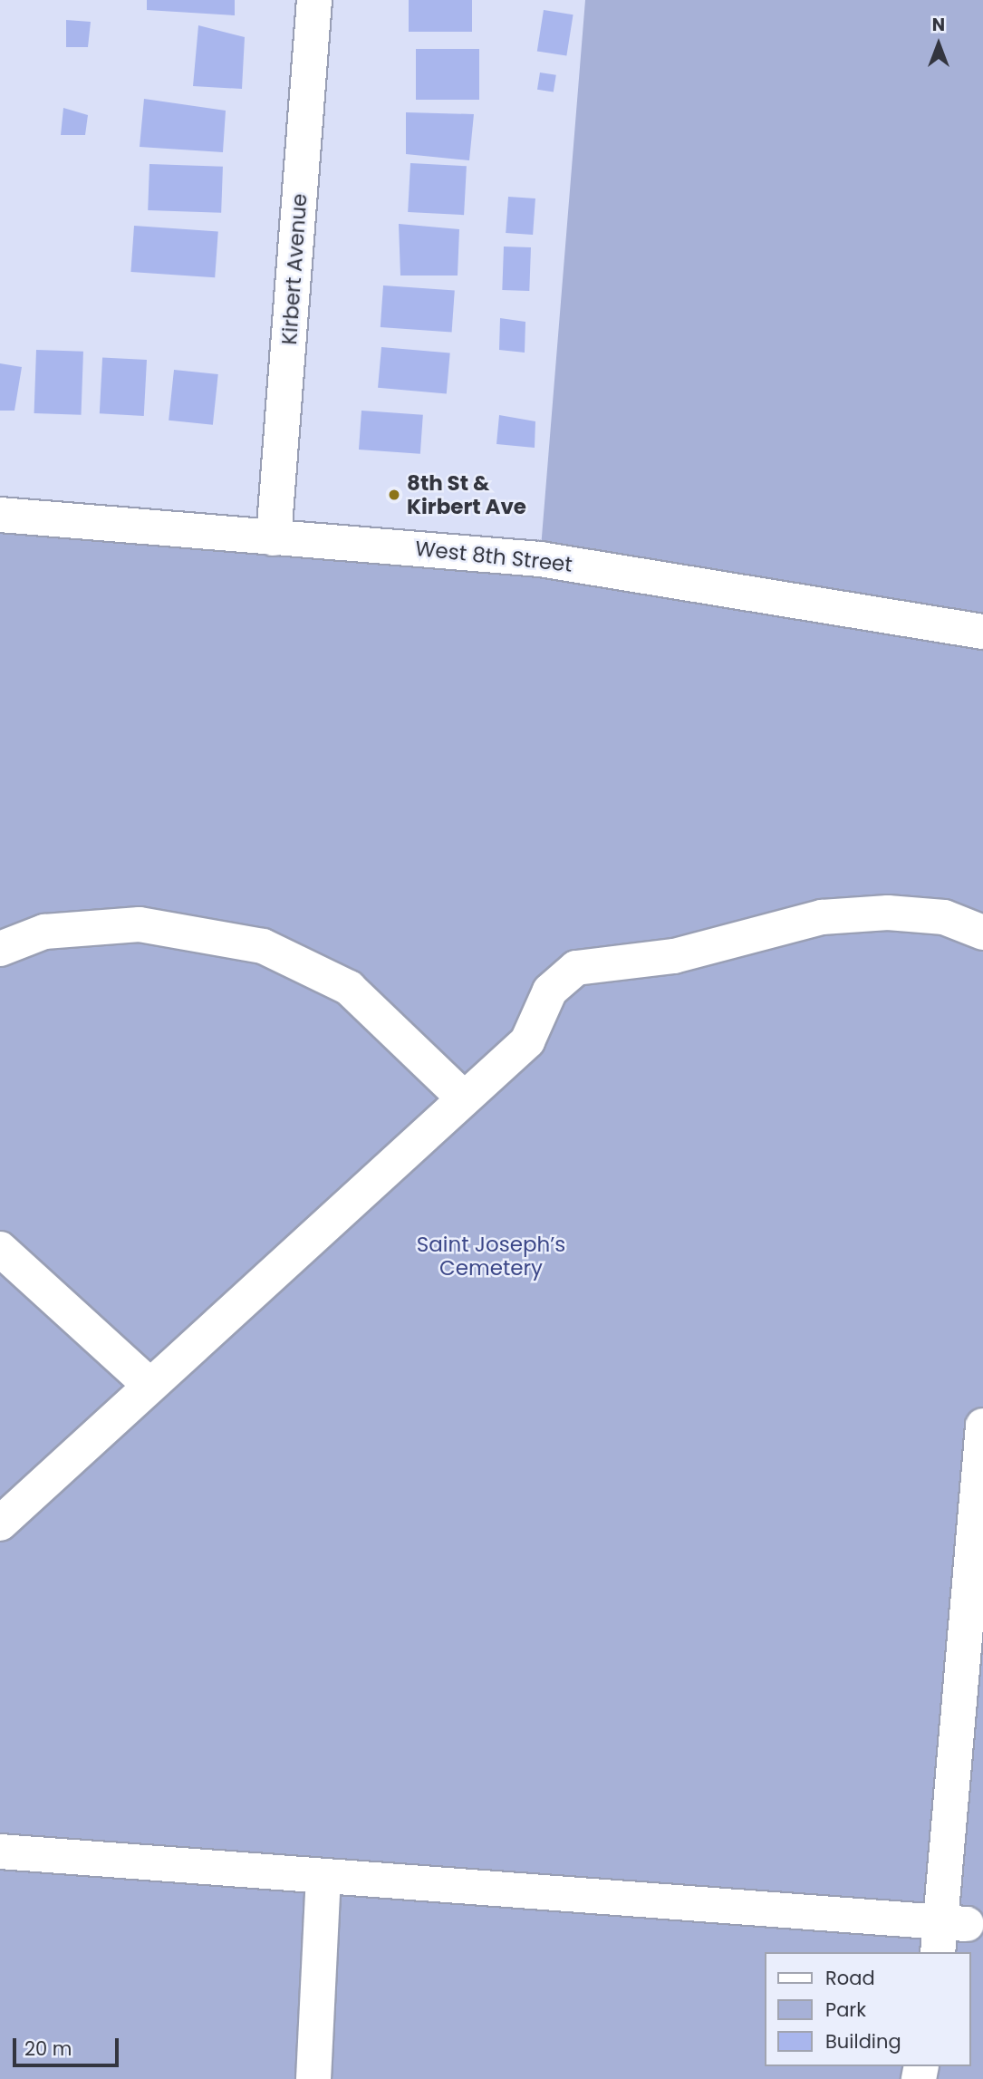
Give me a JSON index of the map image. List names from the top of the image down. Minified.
{"streets":{"street":["Kirbert Avenue","West 8th Street"]},"crossings":[["Kirbert Avenue","West 8th Street"]],"parks":["Saint Joseph’s Cemetery"],"places":["8th St & Kirbert Ave"],"legend":["Road","Park","Building"],"scale_bar":"20 m","north":"top"}
